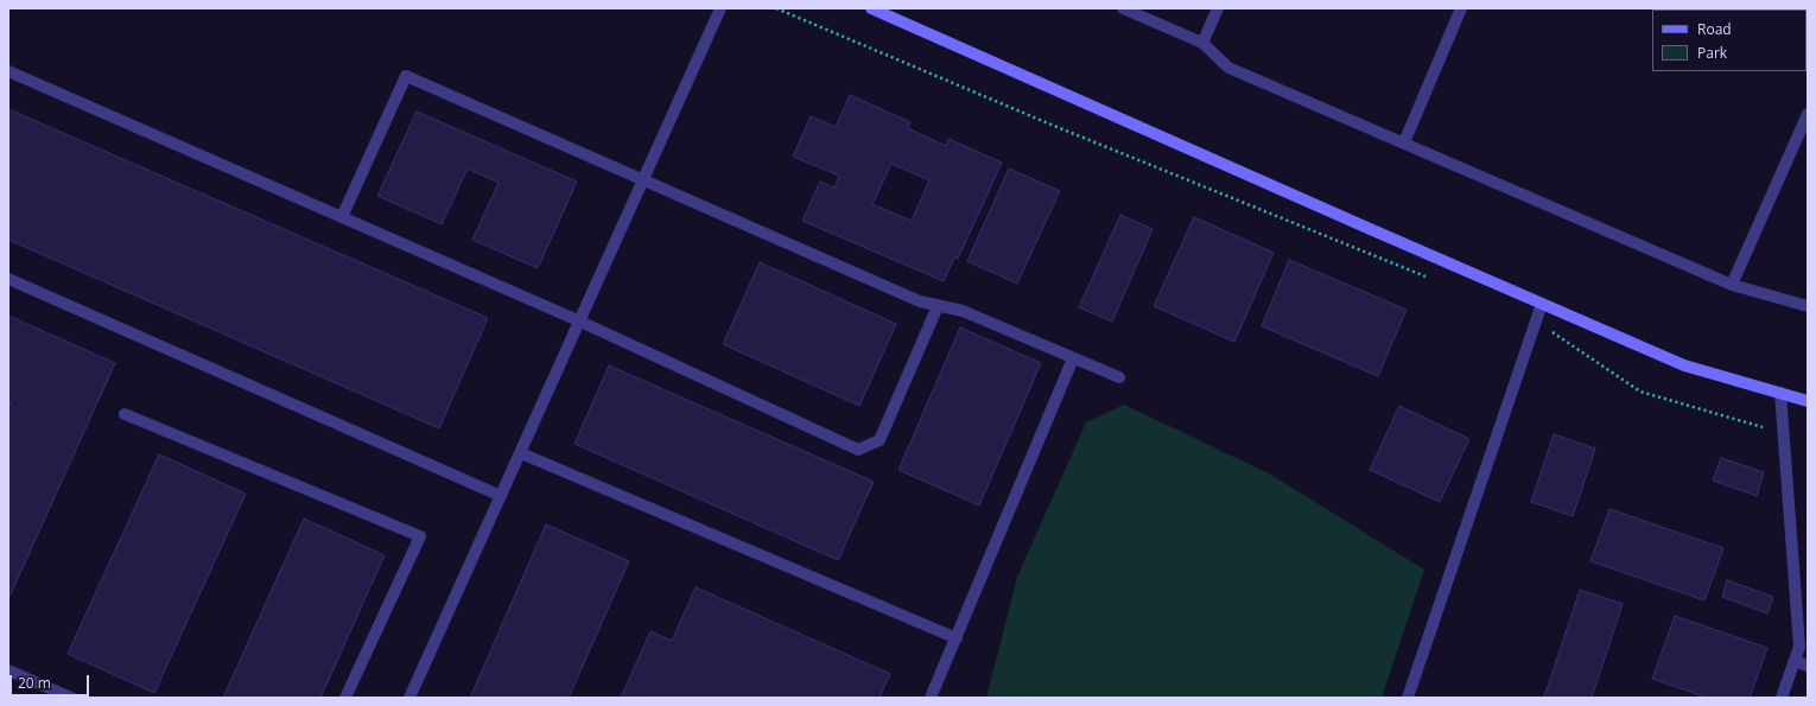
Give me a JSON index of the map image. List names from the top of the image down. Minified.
{"legend":["Road","Park"],"scale_bar":"20 m"}
